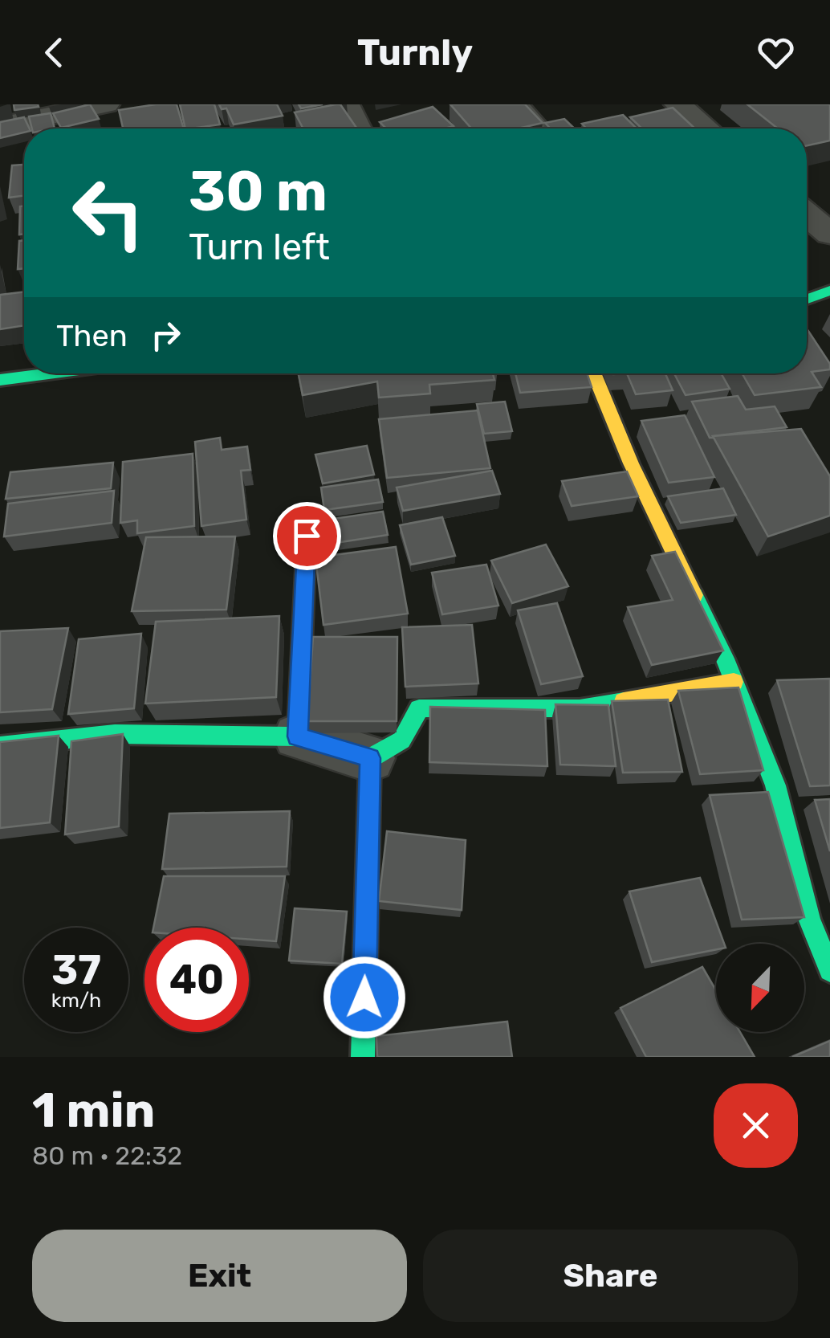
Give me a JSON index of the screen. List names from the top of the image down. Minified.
{"north":"bottom left","page":{"header":"Turnly","turn":["30 m","Turn left"],"then":"Then","speed":"37 km/h","limit":"40","heading":["1 min","80 m · 22:32"],"buttons":["Exit","Share"]}}
